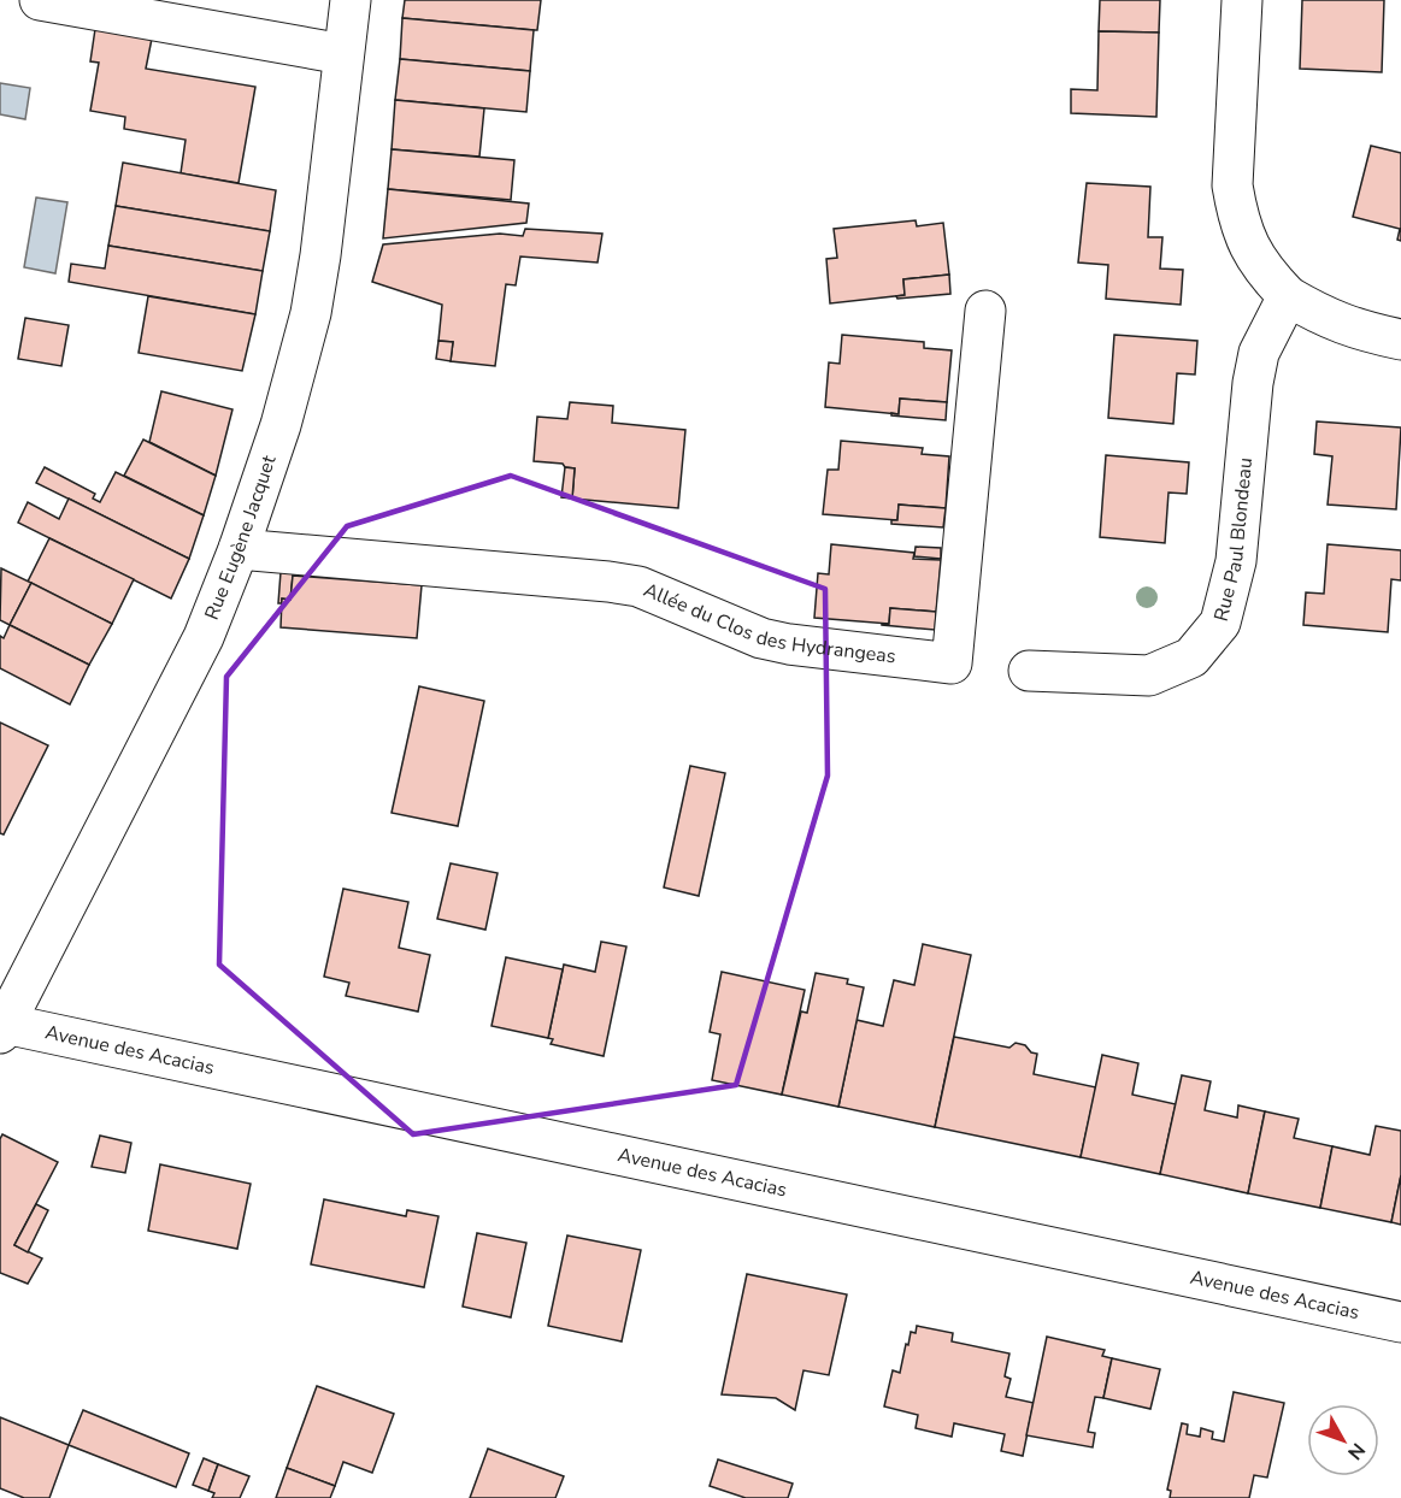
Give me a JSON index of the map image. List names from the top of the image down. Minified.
{"streets":{"street":["Rue Eugène Jacquet","Rue Paul Blondeau","Allée du Clos des Hydrangeas","Avenue des Acacias"]},"crossings":[["Rue Eugène Jacquet","Allée du Clos des Hydrangeas"],["Rue Eugène Jacquet","Avenue des Acacias"]],"north":"bottom right"}
